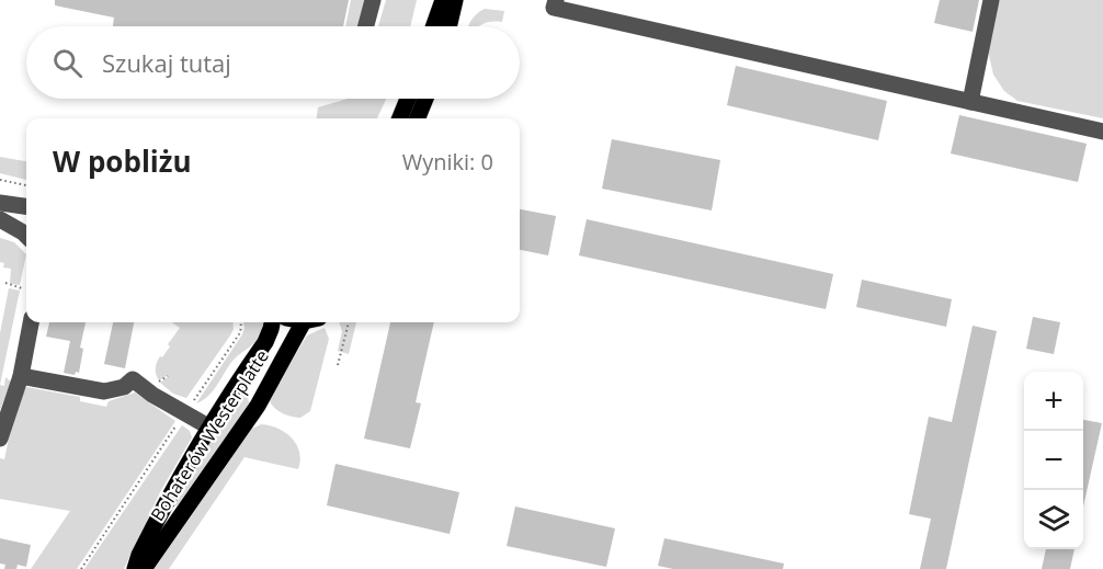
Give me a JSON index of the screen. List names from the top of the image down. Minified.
{"streets":{"main road":["Bohaterów Westerplatte"]},"page":{"search":"Szukaj tutaj","heading":["W pobliżu","Wyniki: 0"],"map_buttons":["+","−"]}}
